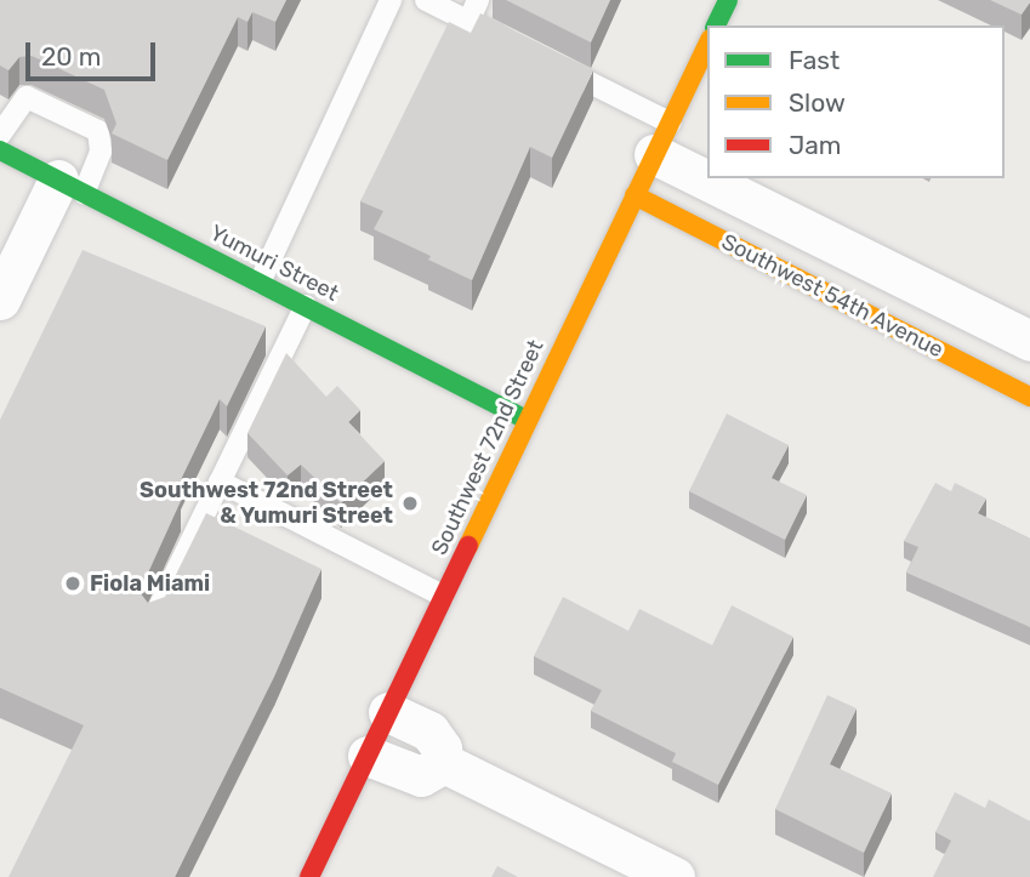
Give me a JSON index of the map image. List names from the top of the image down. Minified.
{"streets":{"street":["Yumuri Street","Southwest 54th Avenue","Southwest 72nd Street"]},"crossings":[["Yumuri Street","Southwest 72nd Street"],["Southwest 54th Avenue","Southwest 72nd Street"]],"places":["Southwest 72nd Street & Yumuri Street","Fiola Miami"],"legend":["Fast","Slow","Jam"],"scale_bar":"20 m"}
